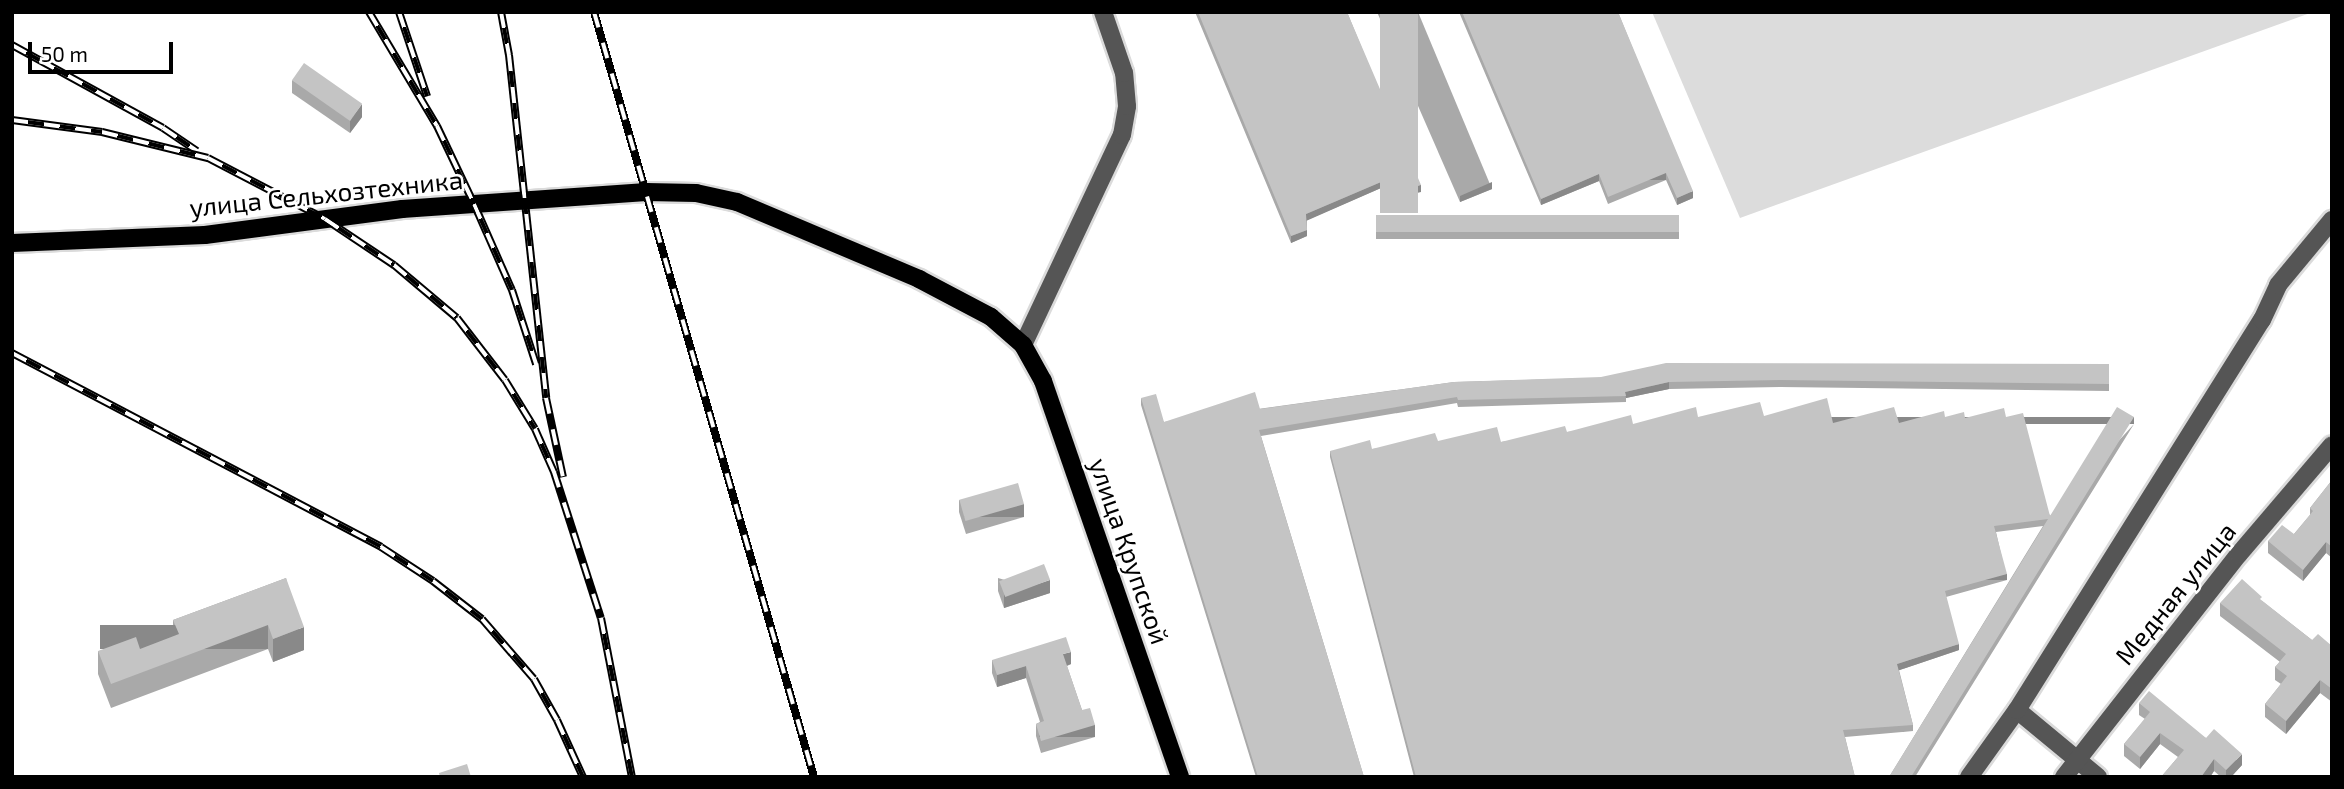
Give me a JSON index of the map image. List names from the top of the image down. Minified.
{"streets":{"main road":["улица Сельхозтехника","улица Крупской"],"street":["Медная улица"]},"crossings":[["улица Сельхозтехника","улица Крупской"]],"scale_bar":"50 m"}
